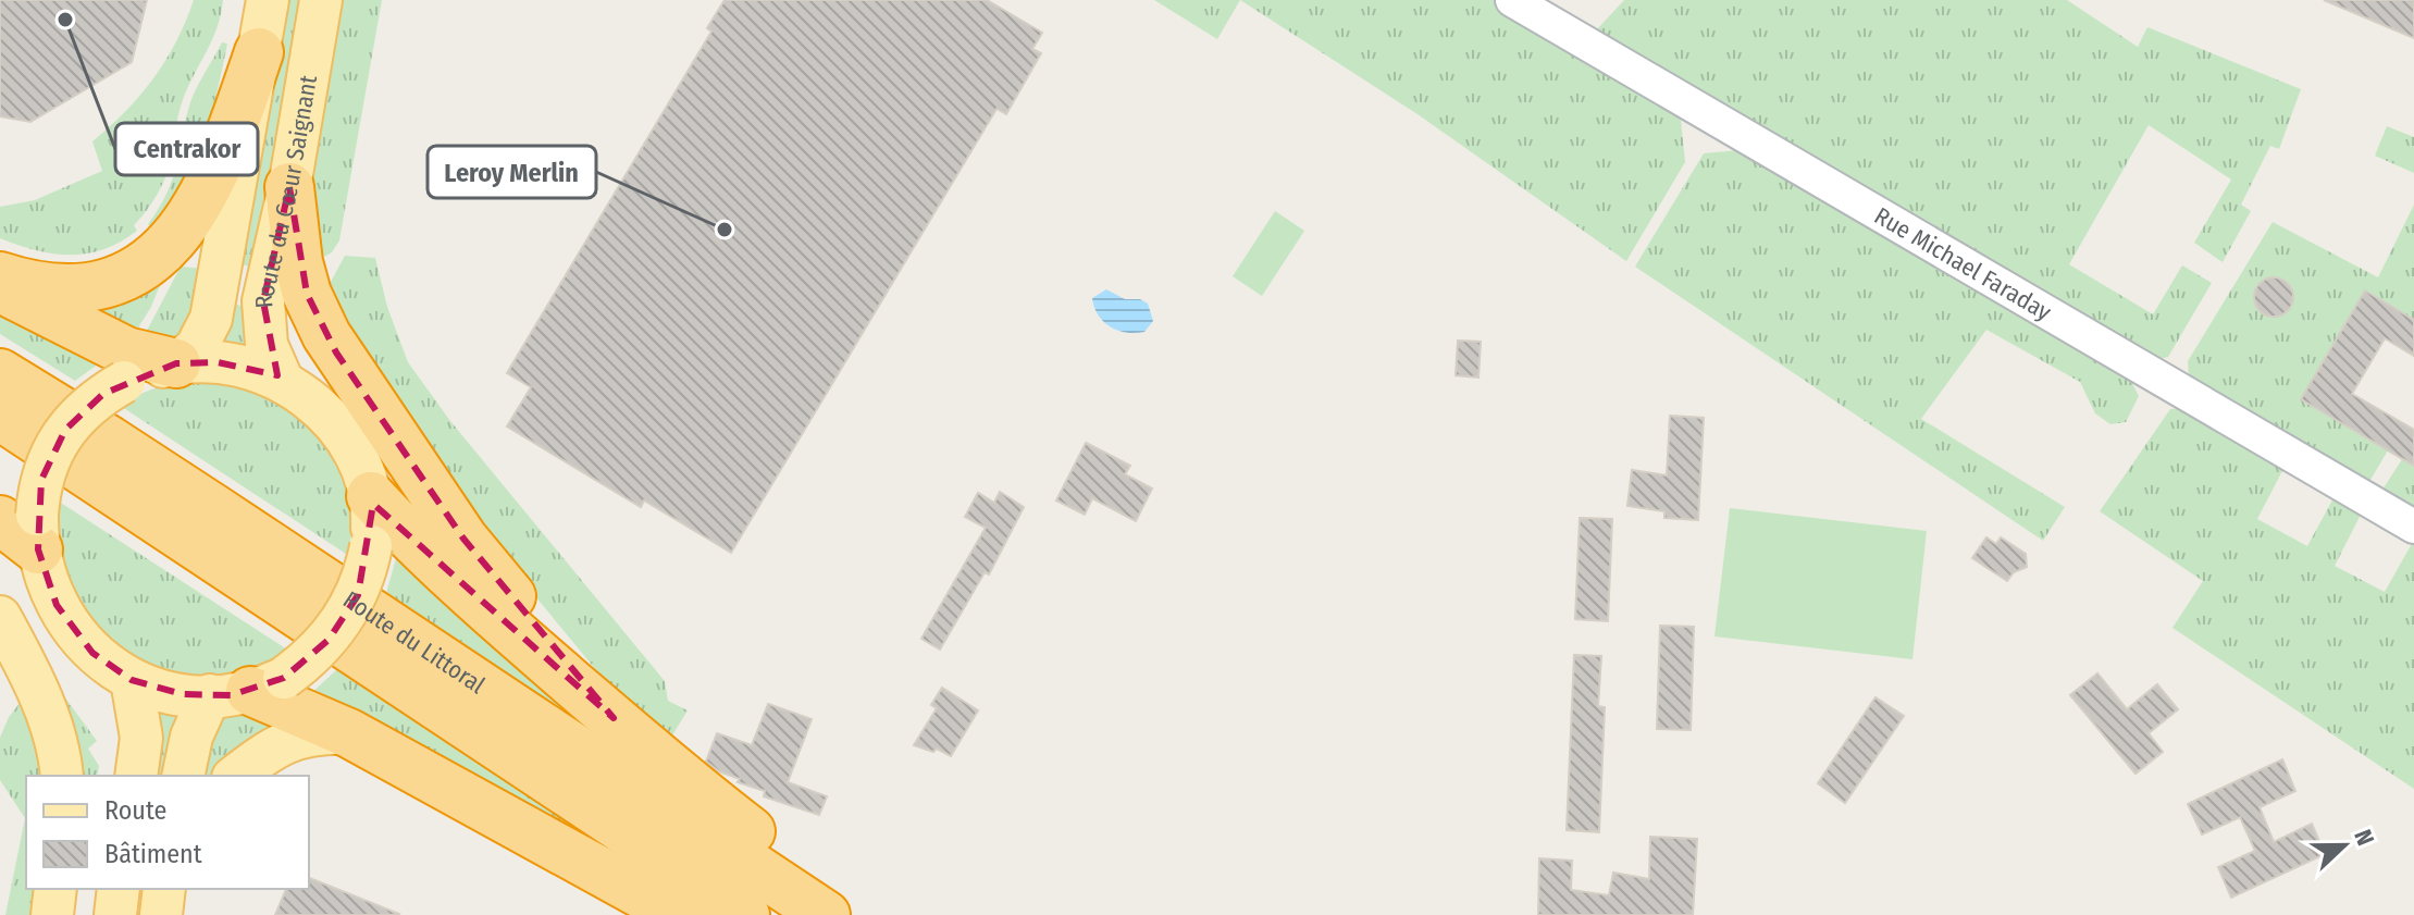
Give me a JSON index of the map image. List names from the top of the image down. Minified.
{"streets":{"highway":["Route du Littoral"],"main road":["Route du Cœur Saignant"],"street":["Rue Michael Faraday"]},"places":["Centrakor","Leroy Merlin"],"legend":["Route","Bâtiment"],"north":"right"}
